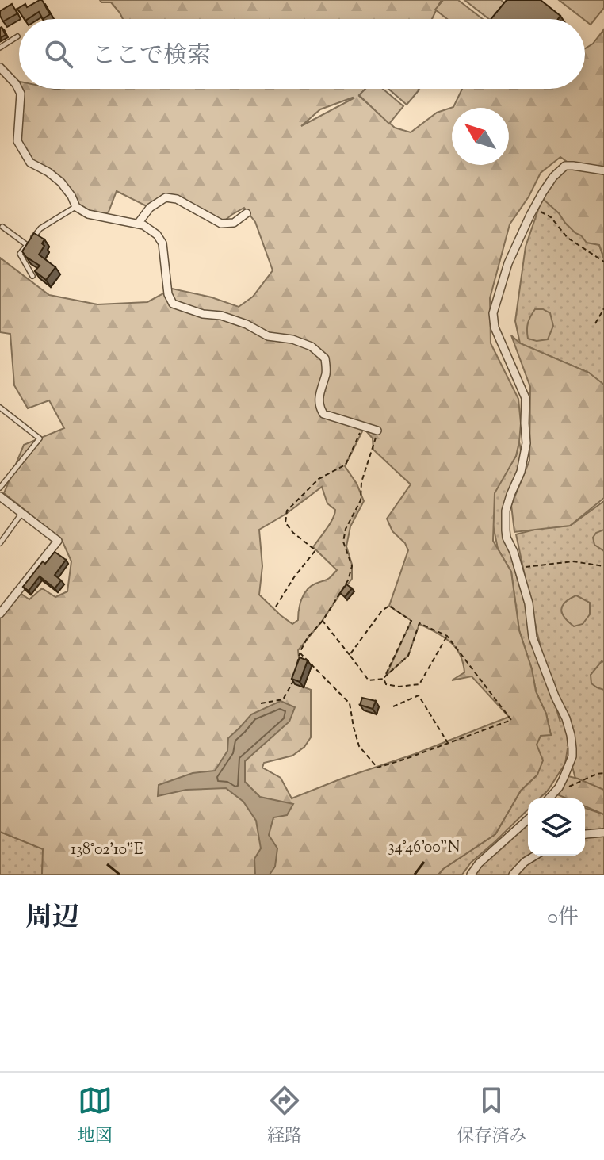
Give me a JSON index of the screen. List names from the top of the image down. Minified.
{"north":"top left","page":{"search":"ここで検索","heading":["周辺","0件"],"nav":["地図","経路","保存済み"]},"coordinates":["34°46'00\"N","138°02'10\"E"]}
